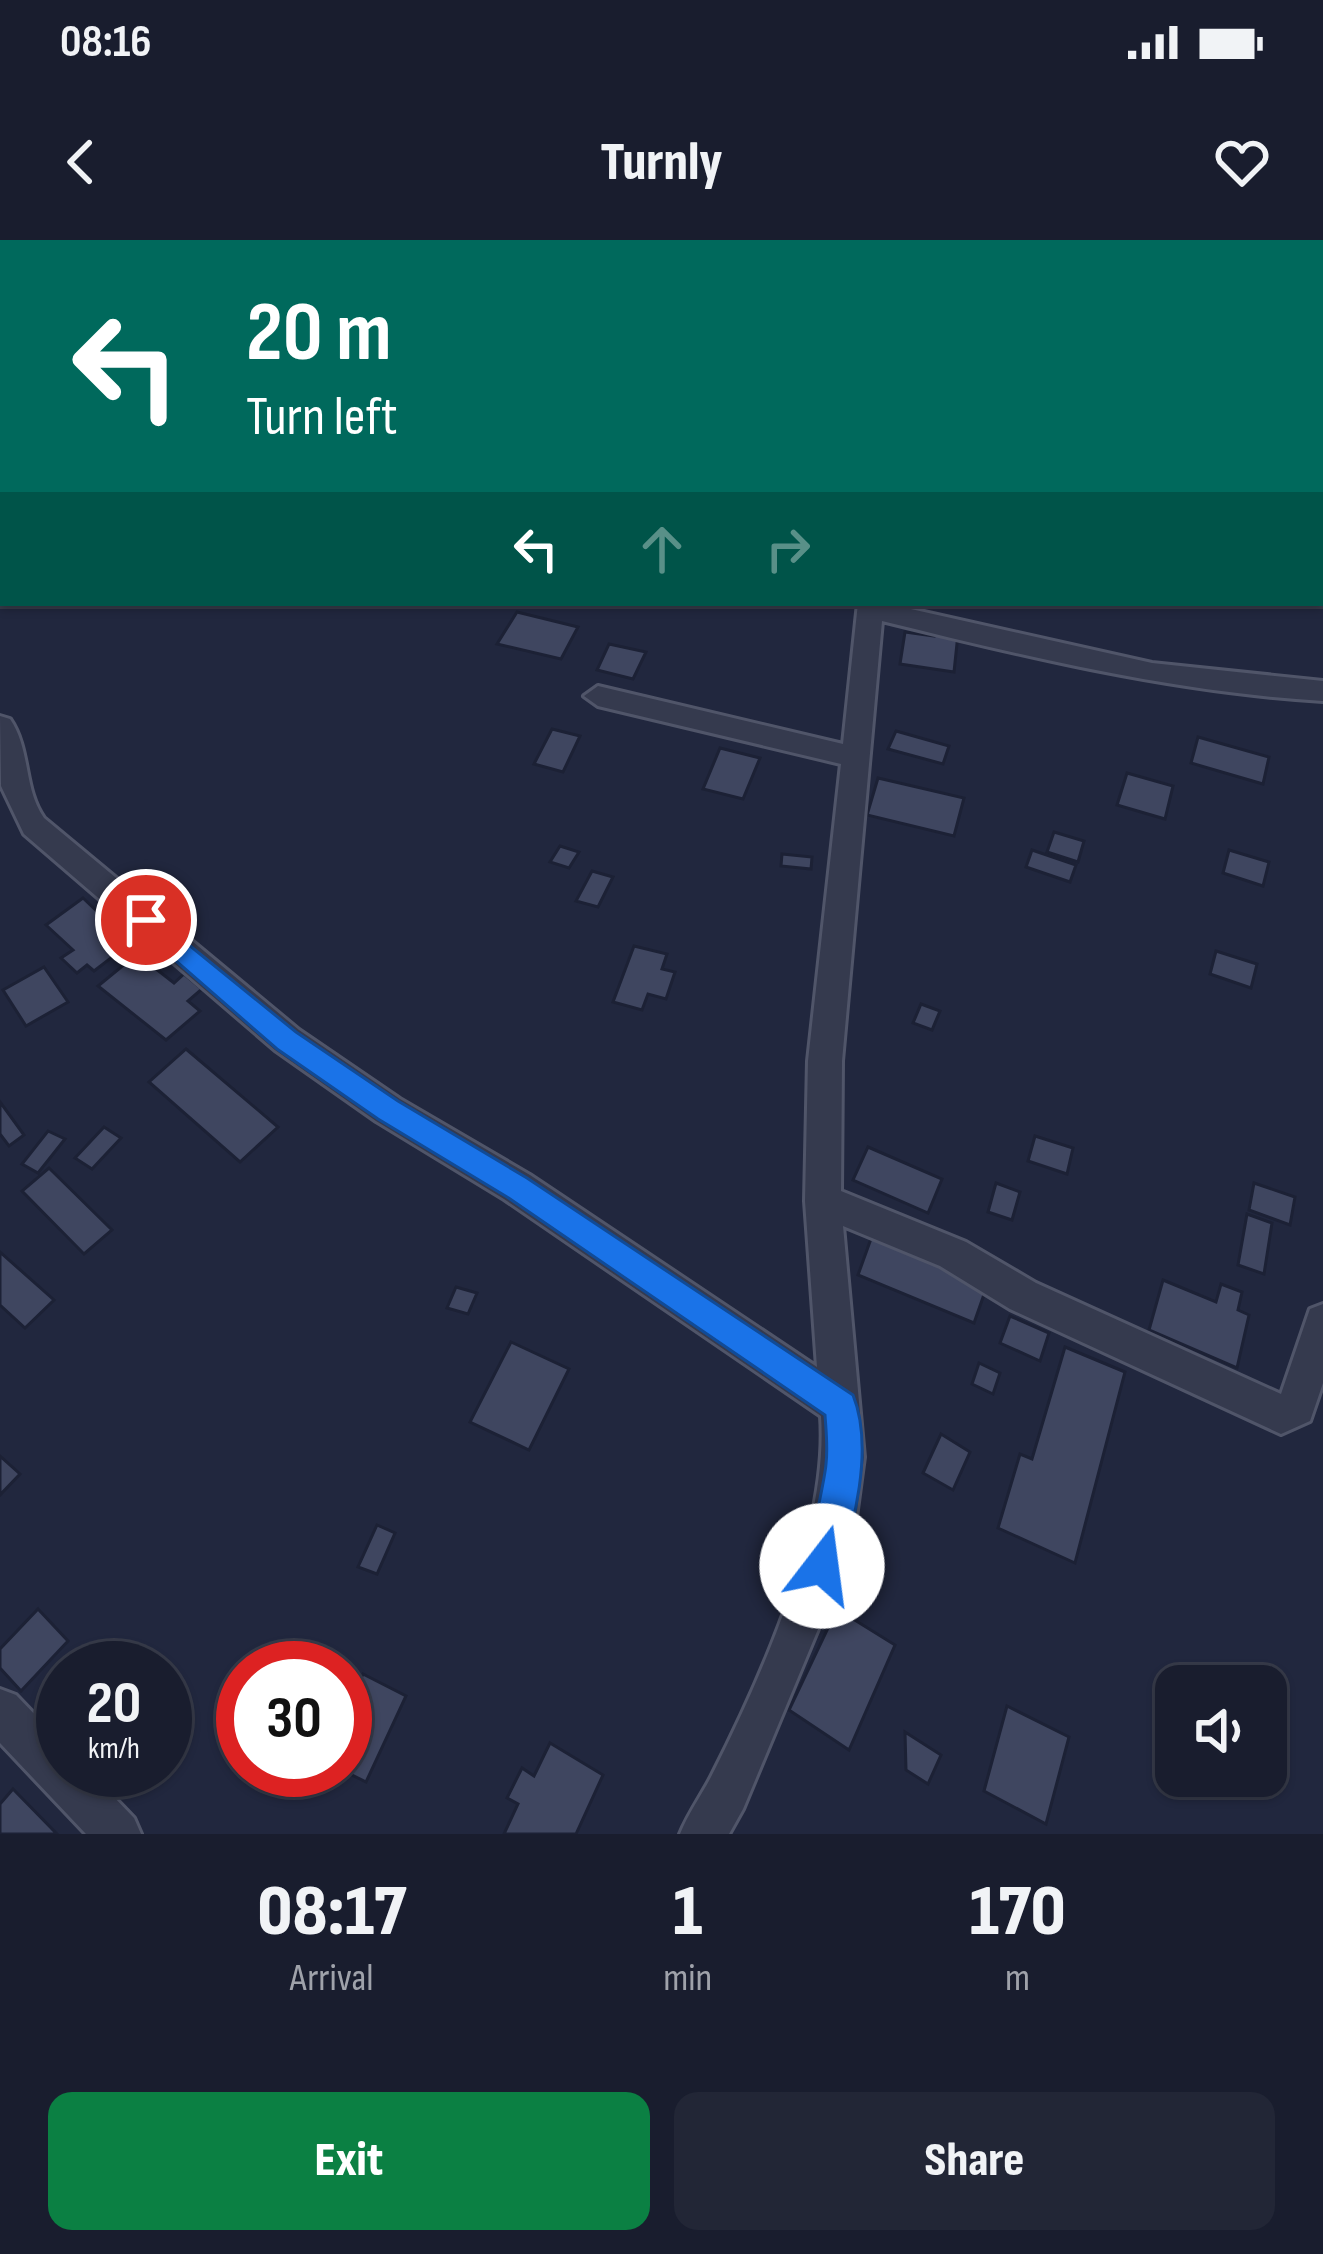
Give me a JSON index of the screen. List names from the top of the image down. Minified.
{"page":{"status":"08:16","header":"Turnly","turn":["20 m","Turn left"],"speed":"20 km/h","limit":"30","eta":["08:17","Arrival","1","min","170","m"],"buttons":["Exit","Share"]}}
